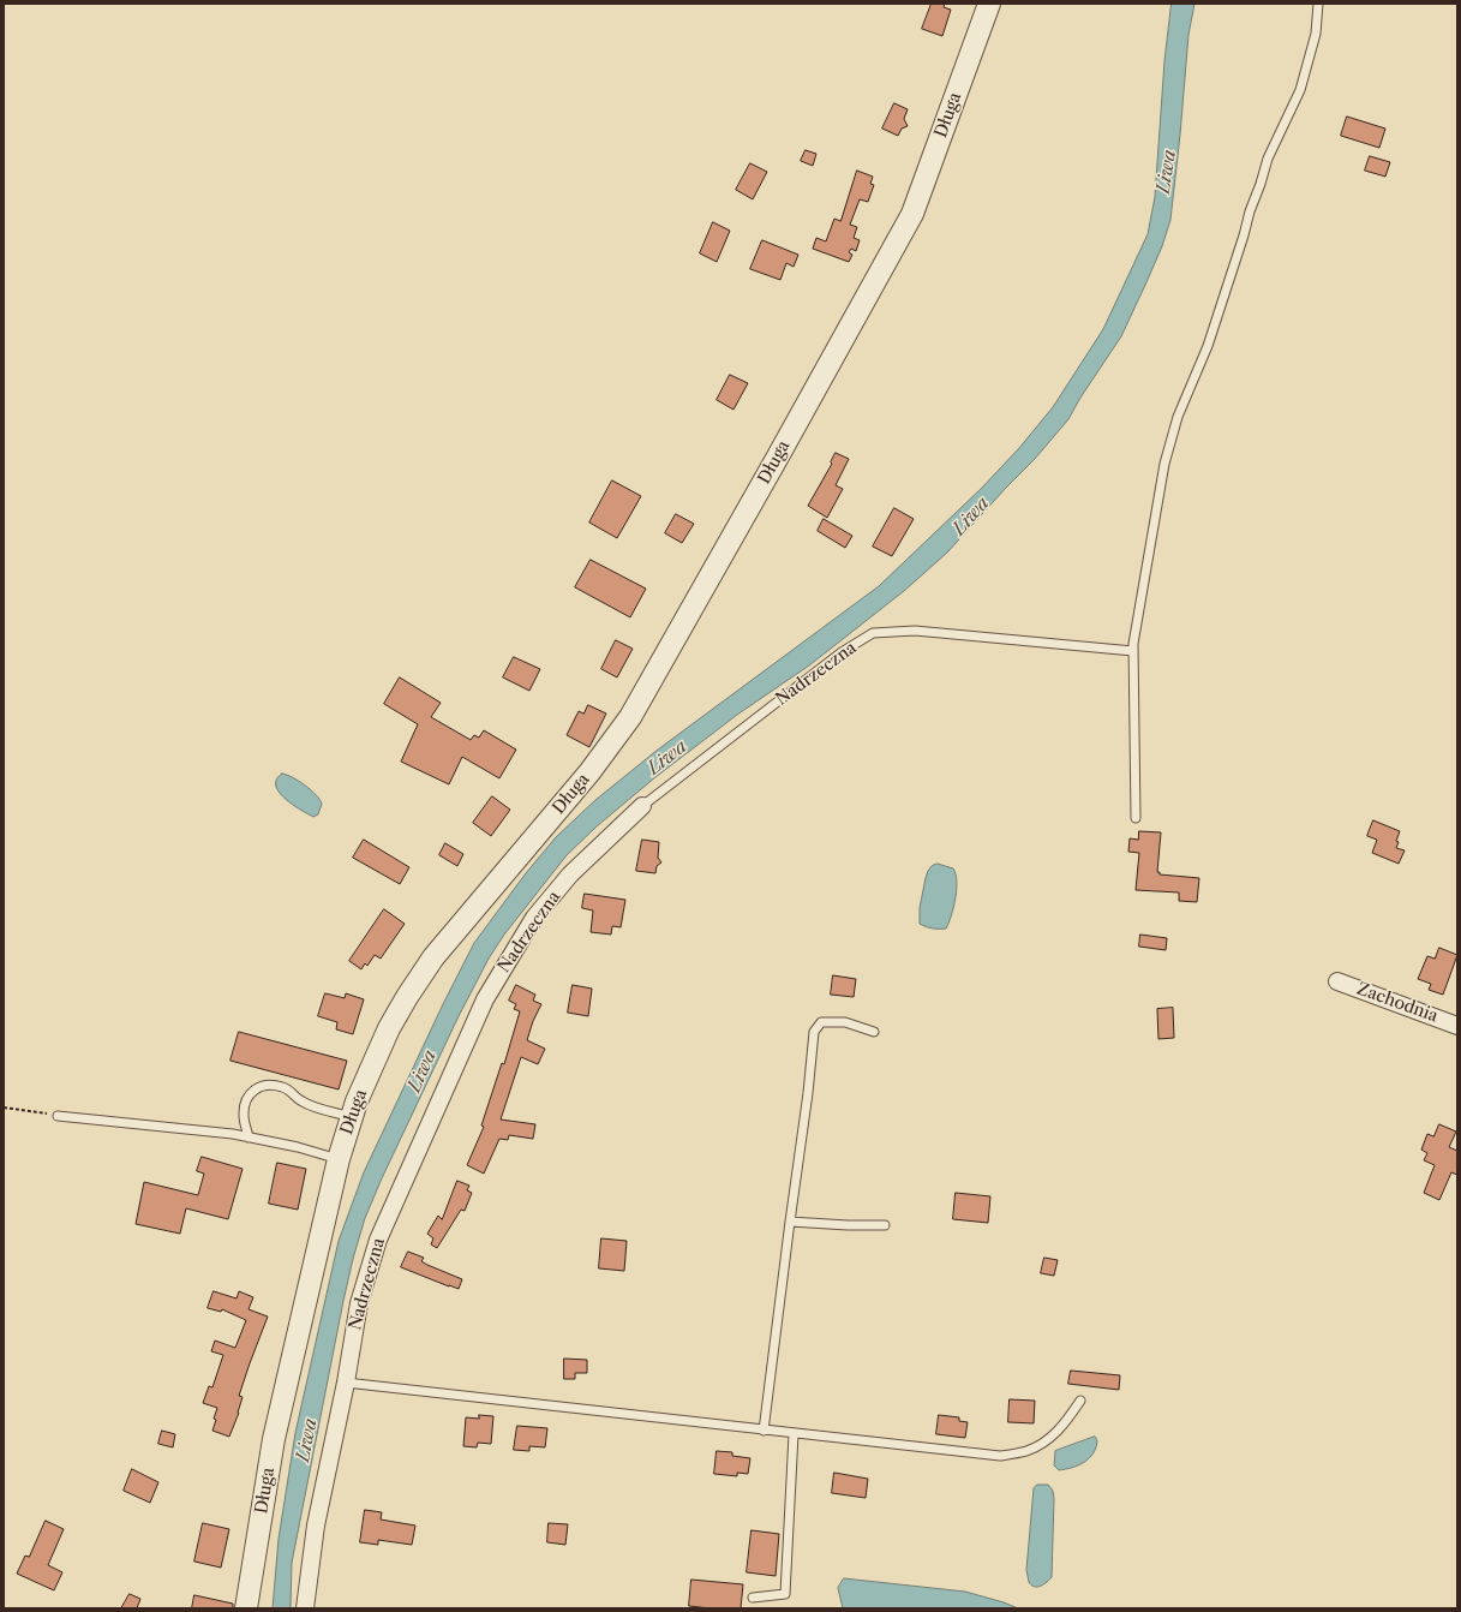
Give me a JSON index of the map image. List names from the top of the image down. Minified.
{"streets":{"street":["Długa","Nadrzeczna","Zachodnia"]},"water":["Liwa"]}
